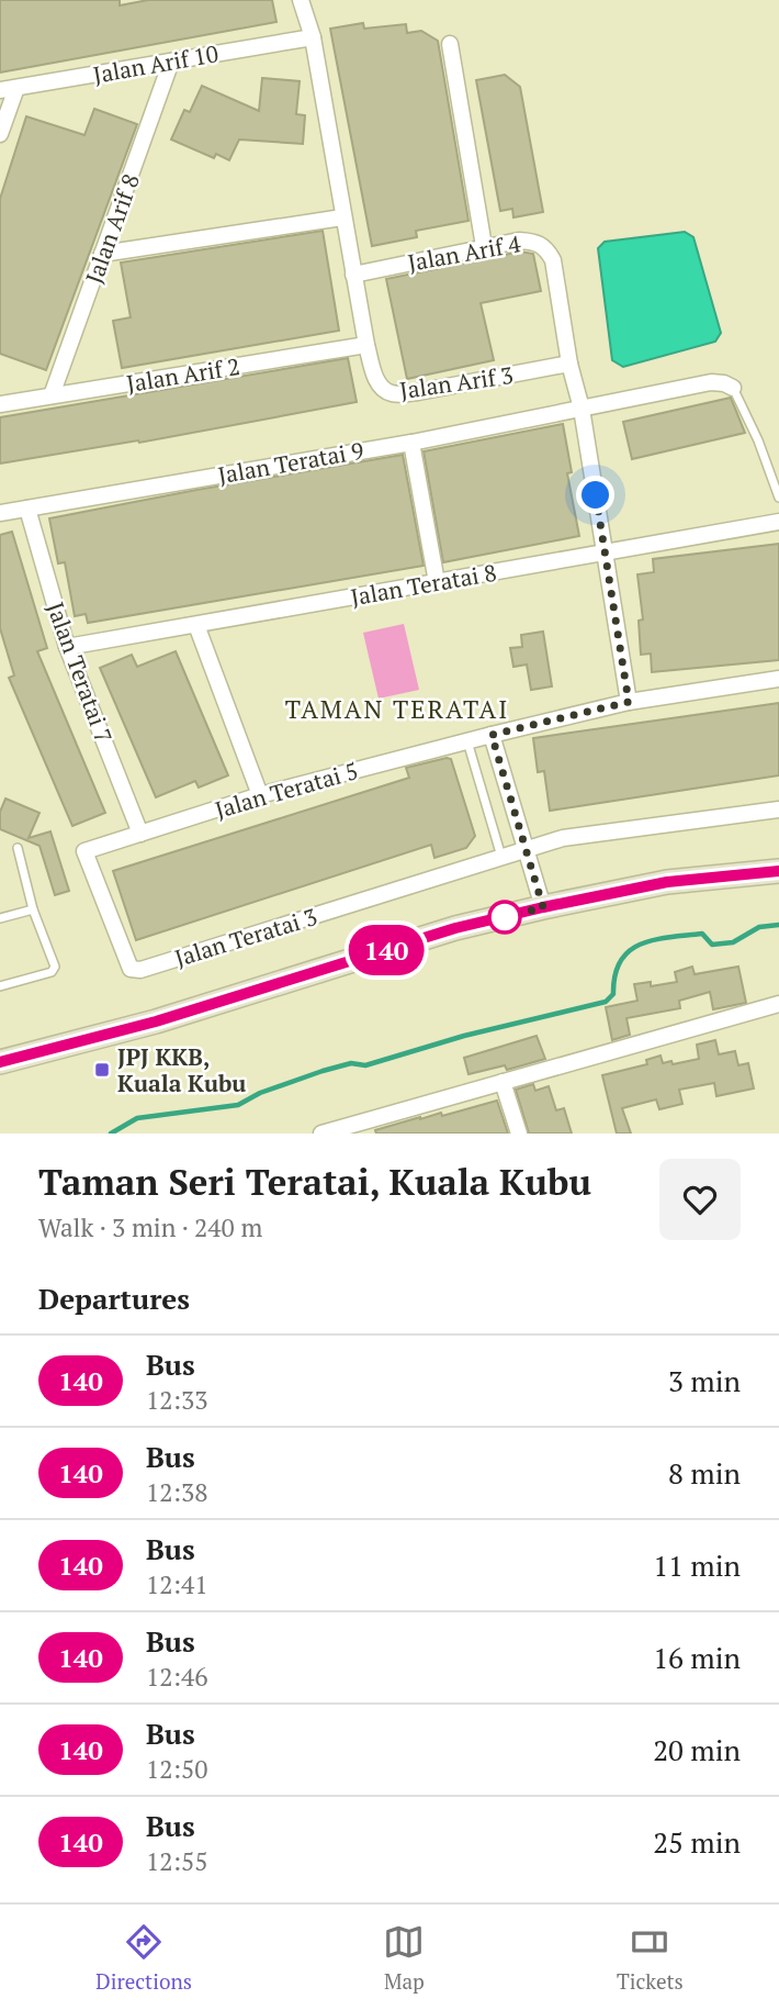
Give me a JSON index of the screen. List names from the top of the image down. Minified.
{"streets":{"street":["Jalan Arif 10","Jalan Arif 8","Jalan Arif 4","Jalan Arif 2","Jalan Arif 3","Jalan Teratai 9","Jalan Teratai 8","Jalan Teratai 7","Jalan Teratai 5","Jalan Teratai 3"]},"crossings":[["Jalan Arif 10","Jalan Arif 8"],["Jalan Arif 10","Jalan Arif 3"],["Jalan Arif 8","Jalan Arif 2"],["Jalan Arif 4","Jalan Arif 3"],["Jalan Arif 4","Jalan Teratai 9"],["Jalan Arif 4","Jalan Teratai 8"],["Jalan Arif 4","Jalan Teratai 5"],["Jalan Arif 2","Jalan Arif 3"],["Jalan Teratai 9","Jalan Teratai 7"],["Jalan Teratai 8","Jalan Teratai 7"],["Jalan Teratai 7","Jalan Teratai 5"],["Jalan Teratai 5","Jalan Teratai 3"]],"districts":["TAMAN TERATAI"],"places":{"transit":["JPJ KKB, Kuala Kubu"]},"lines":["bus line 140"],"page":{"on_map":"140","heading":[["Taman Seri Teratai, Kuala Kubu","Walk · 3 min · 240 m"],"Departures"],"list":[{"mark":"140","name":"Bus","note":"12:33","value":"3 min"},{"mark":"140","name":"Bus","note":"12:38","value":"8 min"},{"mark":"140","name":"Bus","note":"12:41","value":"11 min"},{"mark":"140","name":"Bus","note":"12:46","value":"16 min"},{"mark":"140","name":"Bus","note":"12:50","value":"20 min"},{"mark":"140","name":"Bus","note":"12:55","value":"25 min"}],"tabs":["Directions","Map","Tickets"]}}
